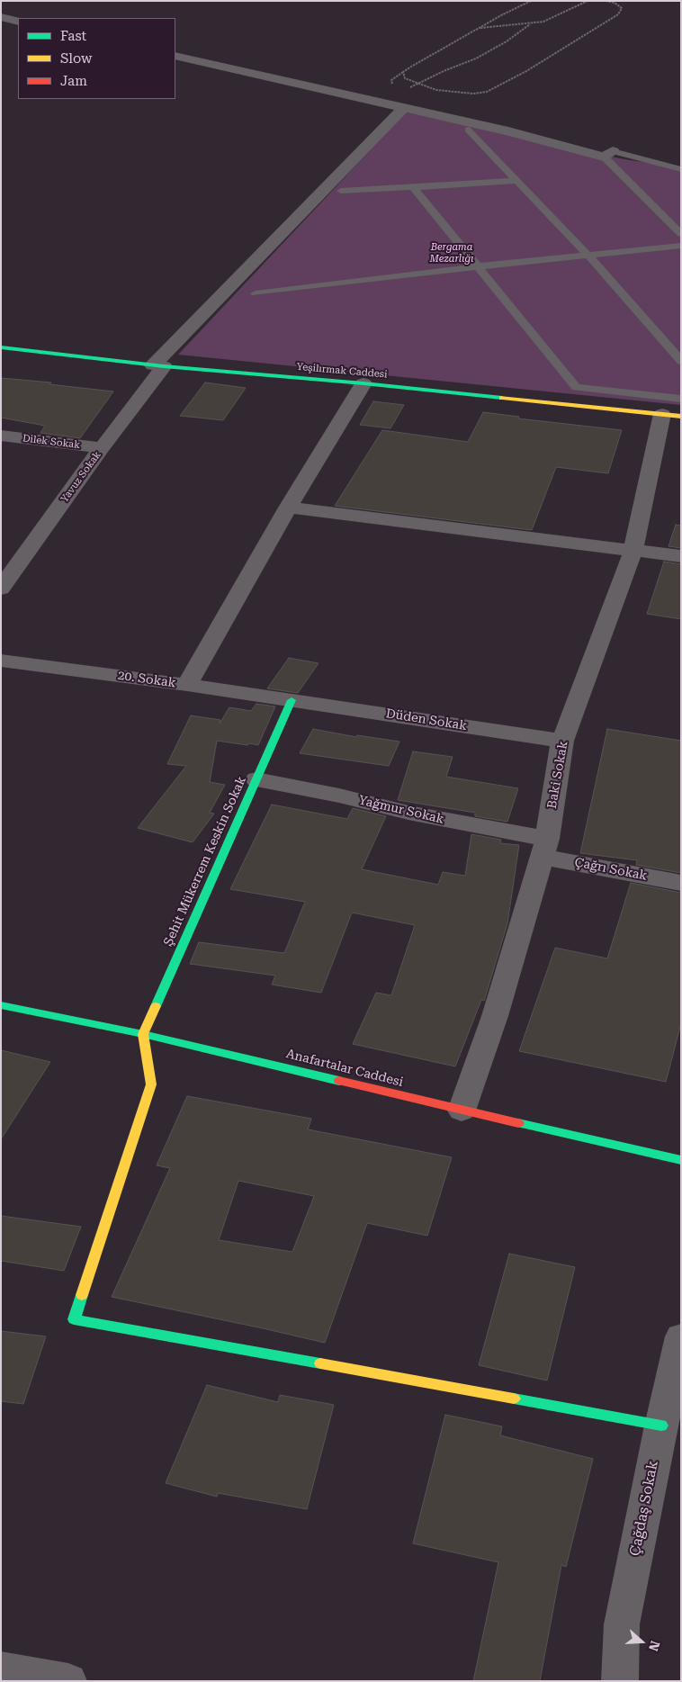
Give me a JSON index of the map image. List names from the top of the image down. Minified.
{"streets":{"street":["Yeşilırmak Caddesi","Dilek Sokak","Yavuz Sokak","20. Sokak","Düden Sokak","Baki Sokak","Yağmur Sokak","Şehit Mükerrem Keskin Sokak","Çağrı Sokak","Anafartalar Caddesi","Çağdaş Sokak"]},"crossings":[["Yeşilırmak Caddesi","Yavuz Sokak"],["Yeşilırmak Caddesi","Baki Sokak"],["Dilek Sokak","Yavuz Sokak"],["20. Sokak","Düden Sokak"],["20. Sokak","Şehit Mükerrem Keskin Sokak"],["Düden Sokak","Baki Sokak"],["Düden Sokak","Şehit Mükerrem Keskin Sokak"],["Baki Sokak","Yağmur Sokak"],["Baki Sokak","Çağrı Sokak"],["Baki Sokak","Anafartalar Caddesi"],["Yağmur Sokak","Şehit Mükerrem Keskin Sokak"],["Yağmur Sokak","Çağrı Sokak"],["Şehit Mükerrem Keskin Sokak","Anafartalar Caddesi"]],"parks":["Bergama Mezarlığı"],"legend":["Fast","Slow","Jam"],"north":"right"}
